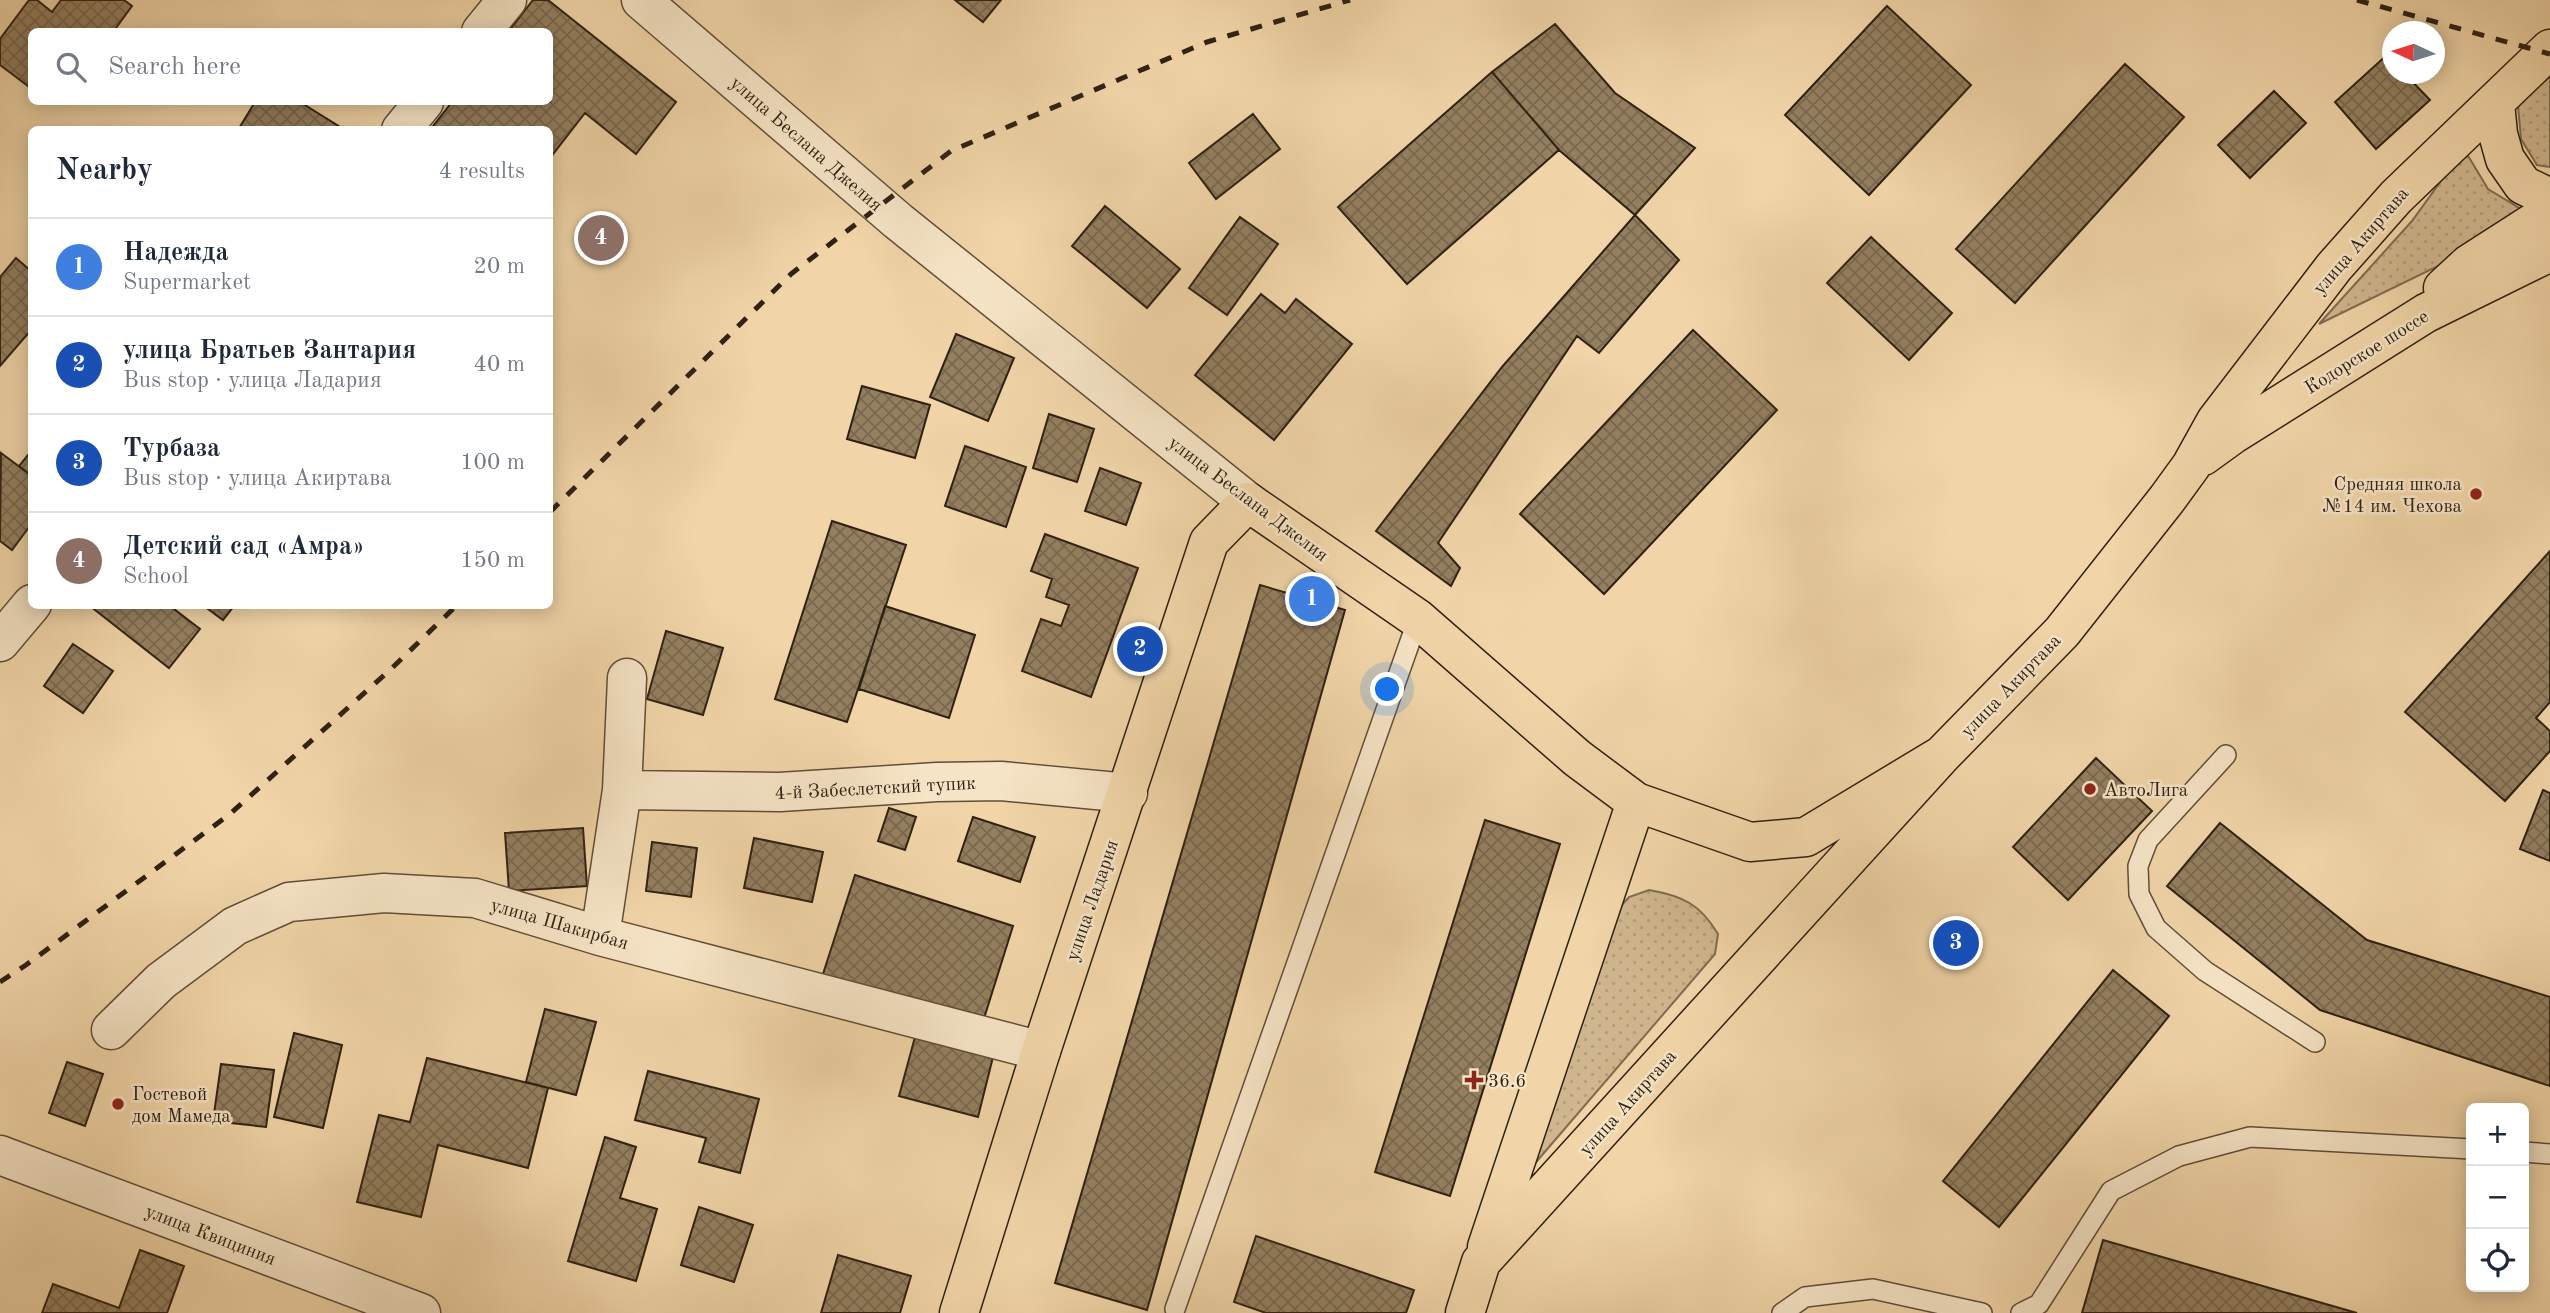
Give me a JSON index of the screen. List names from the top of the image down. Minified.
{"streets":{"highway":["улица Беслана Джелия","улица Акиртава","Кодорское шоссе","улица Ладария"],"street":["4-й Забеслетский тупик","улица Шакирбая","улица Квициния"]},"crossings":[["улица Беслана Джелия","улица Акиртава"],["улица Беслана Джелия","улица Ладария"],["улица Акиртава","Кодорское шоссе"],["4-й Забеслетский тупик","улица Ладария"],["улица Ладария","улица Шакирбая"]],"places":{"other":["Средняя школа №14 им. Чехова","АвтоЛига","Гостевой дом Мамеда"],"health":["36.6"]},"north":"left","page":{"search":"Search here","heading":["Nearby","4 results"],"pins":["4","1","2","3"],"list":[{"mark":"1","name":"Надежда","note":"Supermarket","value":"20 m"},{"mark":"2","name":"улица Братьев Зантария","note":"Bus stop · улица Ладария","value":"40 m"},{"mark":"3","name":"Турбаза","note":"Bus stop · улица Акиртава","value":"100 m"},{"mark":"4","name":"Детский сад «Амра»","note":"School","value":"150 m"}],"map_buttons":["+","−"]}}
